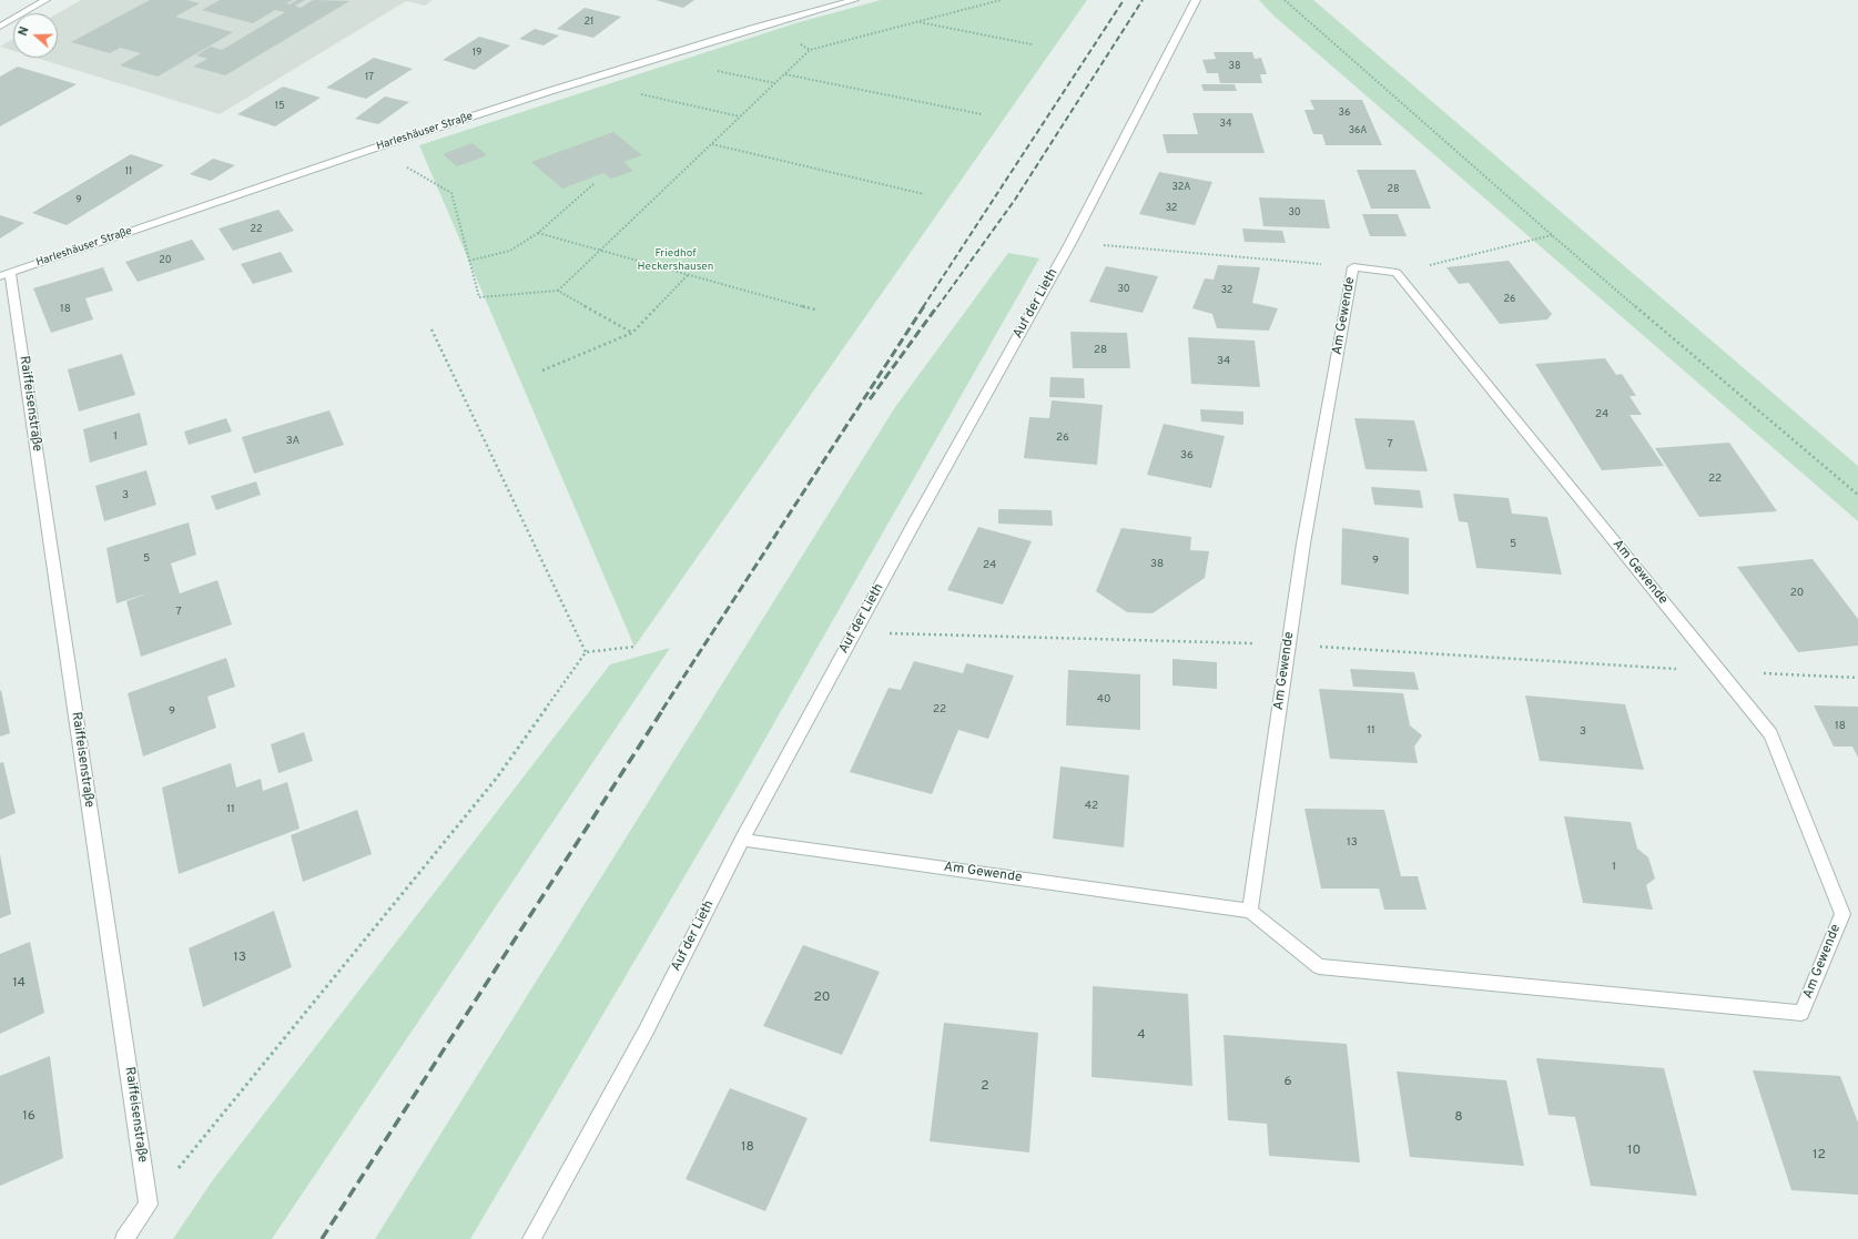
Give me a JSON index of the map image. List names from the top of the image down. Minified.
{"streets":{"street":["Harleshäuser Straße","Auf der Lieth","Am Gewende","Raiffeisenstraße"]},"crossings":[["Harleshäuser Straße","Raiffeisenstraße"],["Auf der Lieth","Am Gewende"]],"parks":["Friedhof Heckershausen"],"house_numbers":["21","19","38","17","15","36","34","36A","11","32A","28","9","32","30","22","20","30","32","26","18","28","34","24","1","26","3A","7","36","22","3","5","5","9","38","24","20","7","40","22","9","18","11","3","42","11","13","1","13","14","20","4","6","2","16","8","18","10","12"],"north":"left"}
